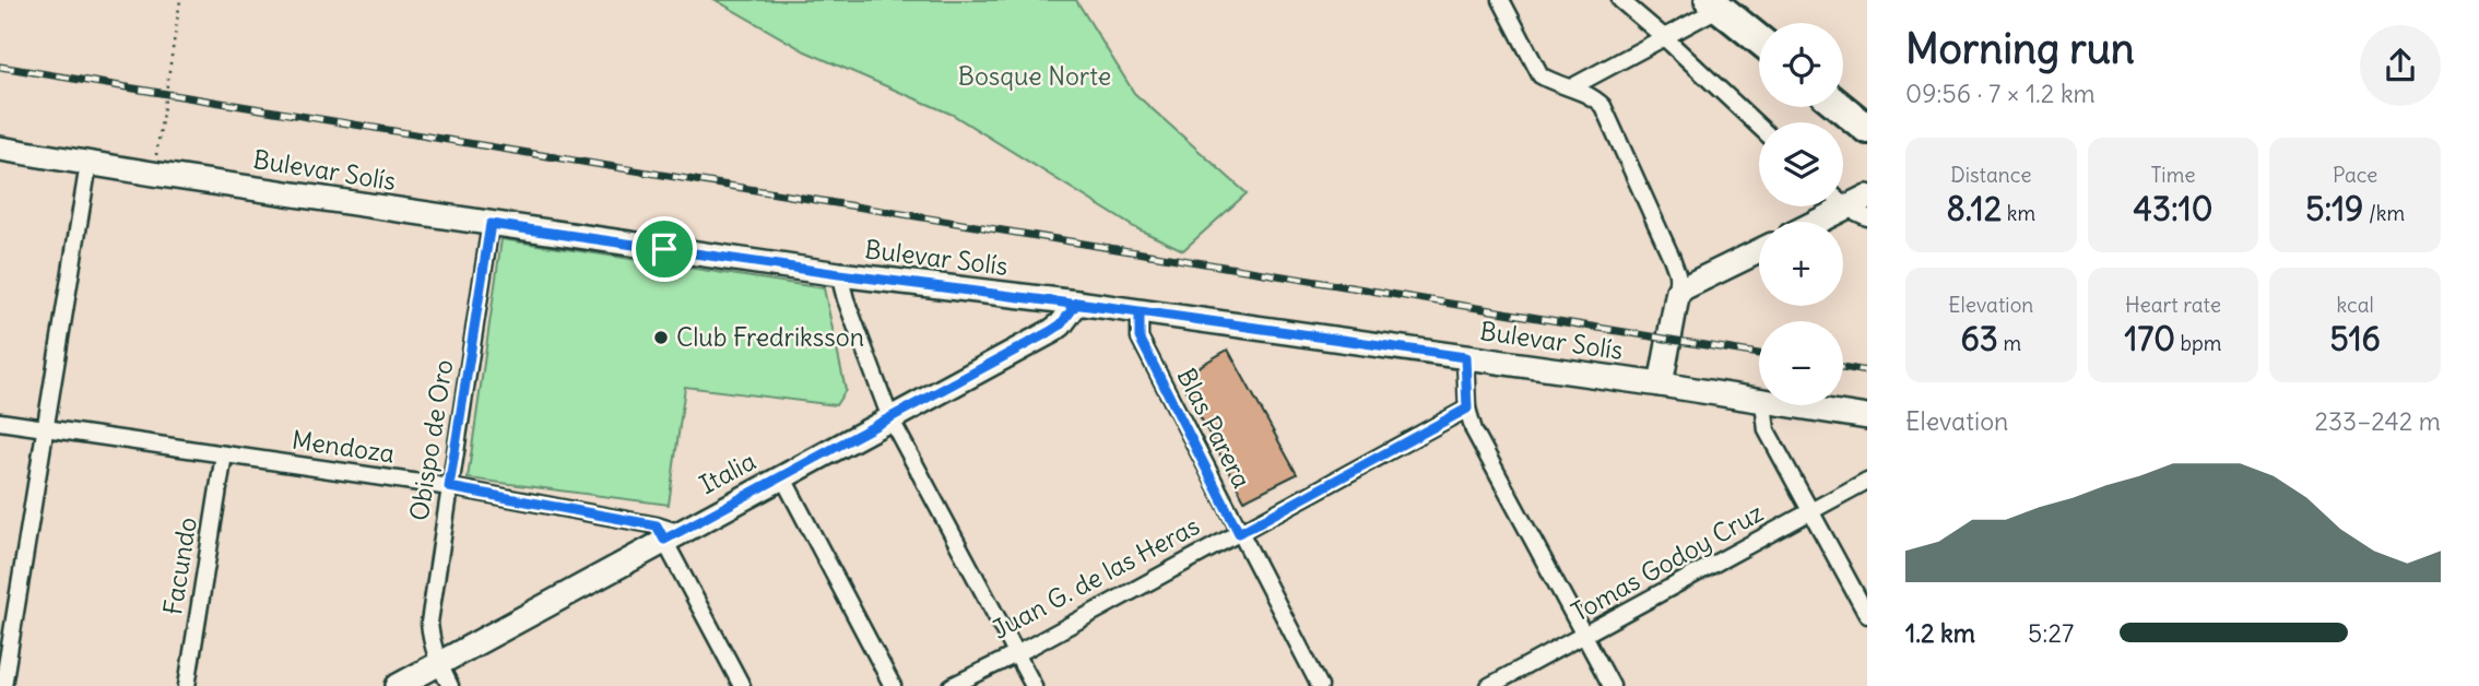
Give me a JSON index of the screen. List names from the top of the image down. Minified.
{"streets":{"street":["Bulevar Solís","Blas Parera","Obispo de Oro","Mendoza","Italia","Tomas Godoy Cruz","Facundo","Juan G. de las Heras"]},"crossings":[["Bulevar Solís","Blas Parera"],["Bulevar Solís","Obispo de Oro"],["Bulevar Solís","Italia"],["Blas Parera","Juan G. de las Heras"],["Obispo de Oro","Mendoza"],["Obispo de Oro","Italia"],["Mendoza","Italia"],["Mendoza","Facundo"]],"parks":["Bosque Norte"],"places":["Club Fredriksson"],"page":{"heading":["Morning run","09:56 · 7 × 1.2 km"],"map_buttons":["+","−"],"stats":[["Distance","8.12 km"],["Time","43:10"],["Pace","5:19 /km"],["Elevation","63 m"],["Heart rate","170 bpm"],["kcal","516"]],"chart":["Elevation","233–242 m"],"list":[{"name":"1.2 km","note":"5:27"}]}}
